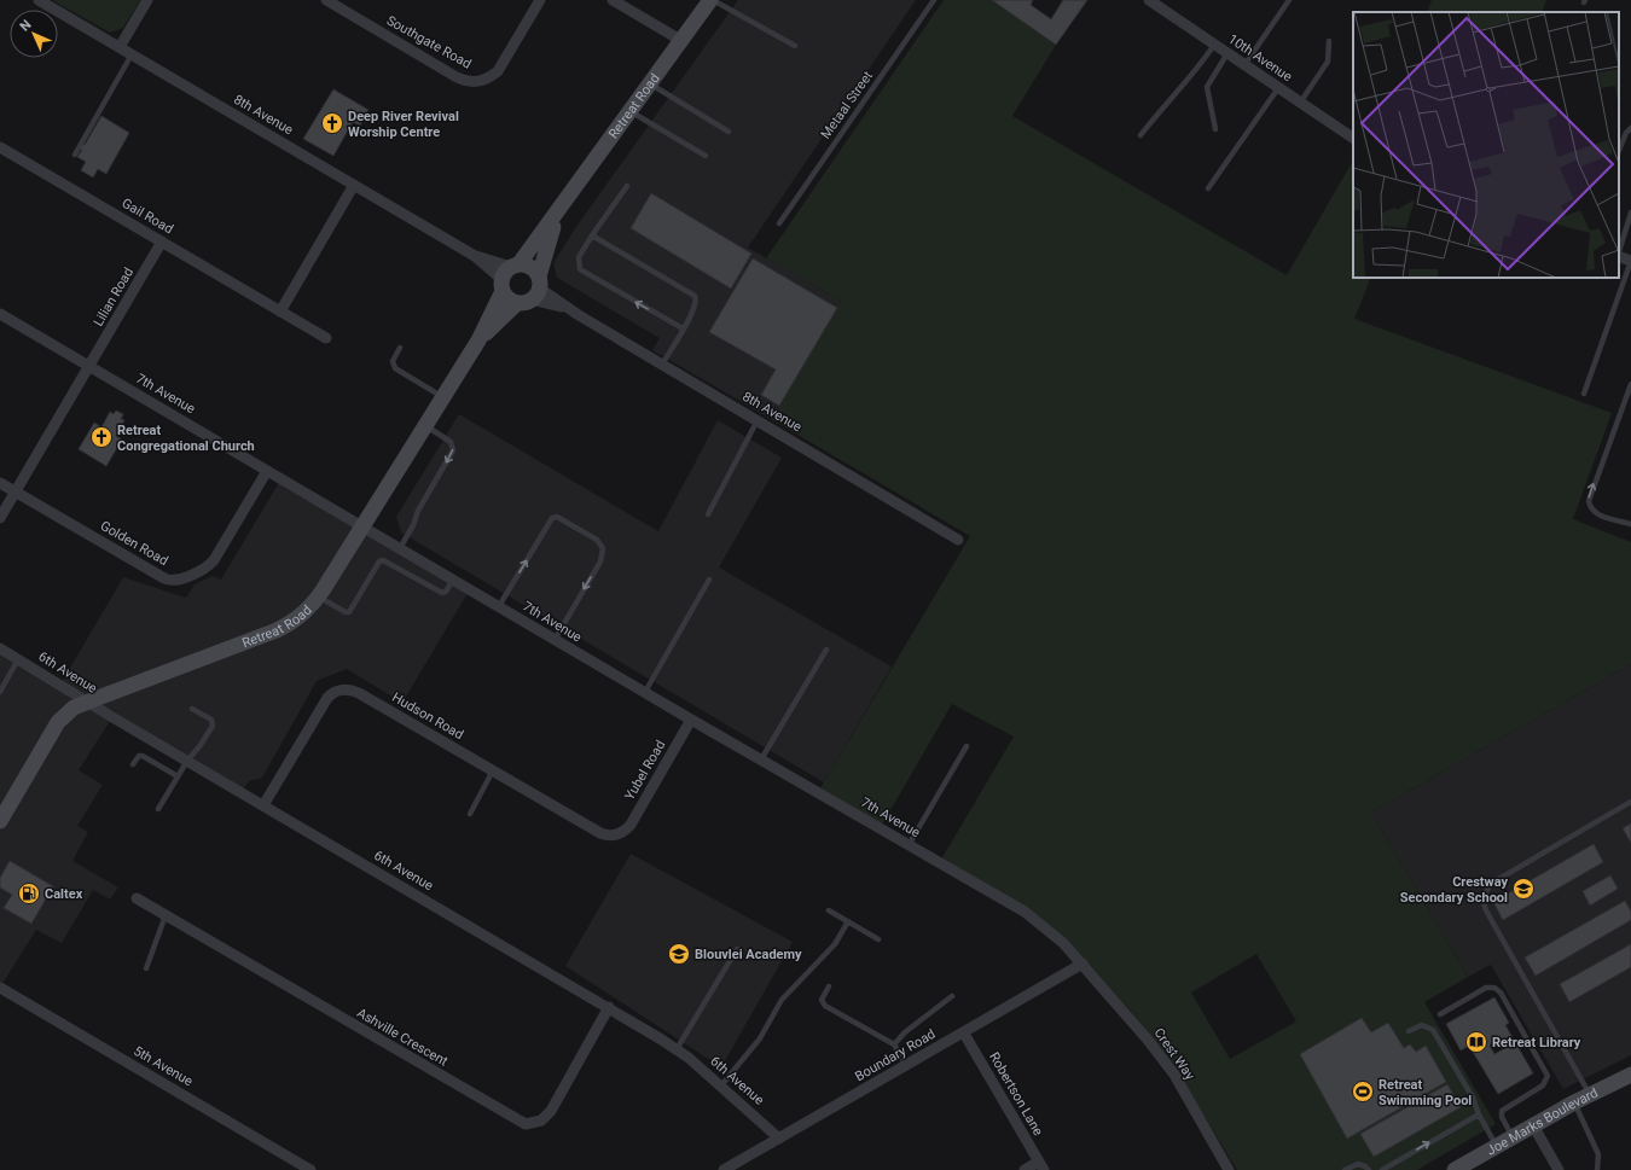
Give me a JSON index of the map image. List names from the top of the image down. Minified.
{"streets":{"main road":["Retreat Road","Joe Marks Boulevard"],"street":["Southgate Road","10th Avenue","8th Avenue","Gail Road","Lilian Road","7th Avenue","Golden Road","6th Avenue","Hudson Road","Yubel Road","Ashville Crescent","Crest Way","Boundary Road","5th Avenue","Robertson Lane"],"lane":["Metaal Street"]},"crossings":[["Retreat Road","8th Avenue"],["Retreat Road","7th Avenue"],["Retreat Road","6th Avenue"],["Gail Road","Lilian Road"],["Lilian Road","7th Avenue"],["Lilian Road","Golden Road"],["7th Avenue","Golden Road"],["7th Avenue","Yubel Road"],["7th Avenue","Crest Way"],["7th Avenue","Boundary Road"],["6th Avenue","Hudson Road"],["6th Avenue","Ashville Crescent"],["6th Avenue","Boundary Road"],["Hudson Road","Yubel Road"],["Crest Way","Boundary Road"],["Boundary Road","Robertson Lane"]],"places":{"church":["Deep River Revival Worship Centre","Retreat Congregational Church"],"school or university":["Crestway Secondary School","Blouvlei Academy"],"fuel station":["Caltex"],"library":["Retreat Library"],"sports":["Retreat Swimming Pool"]},"north":"top left"}
